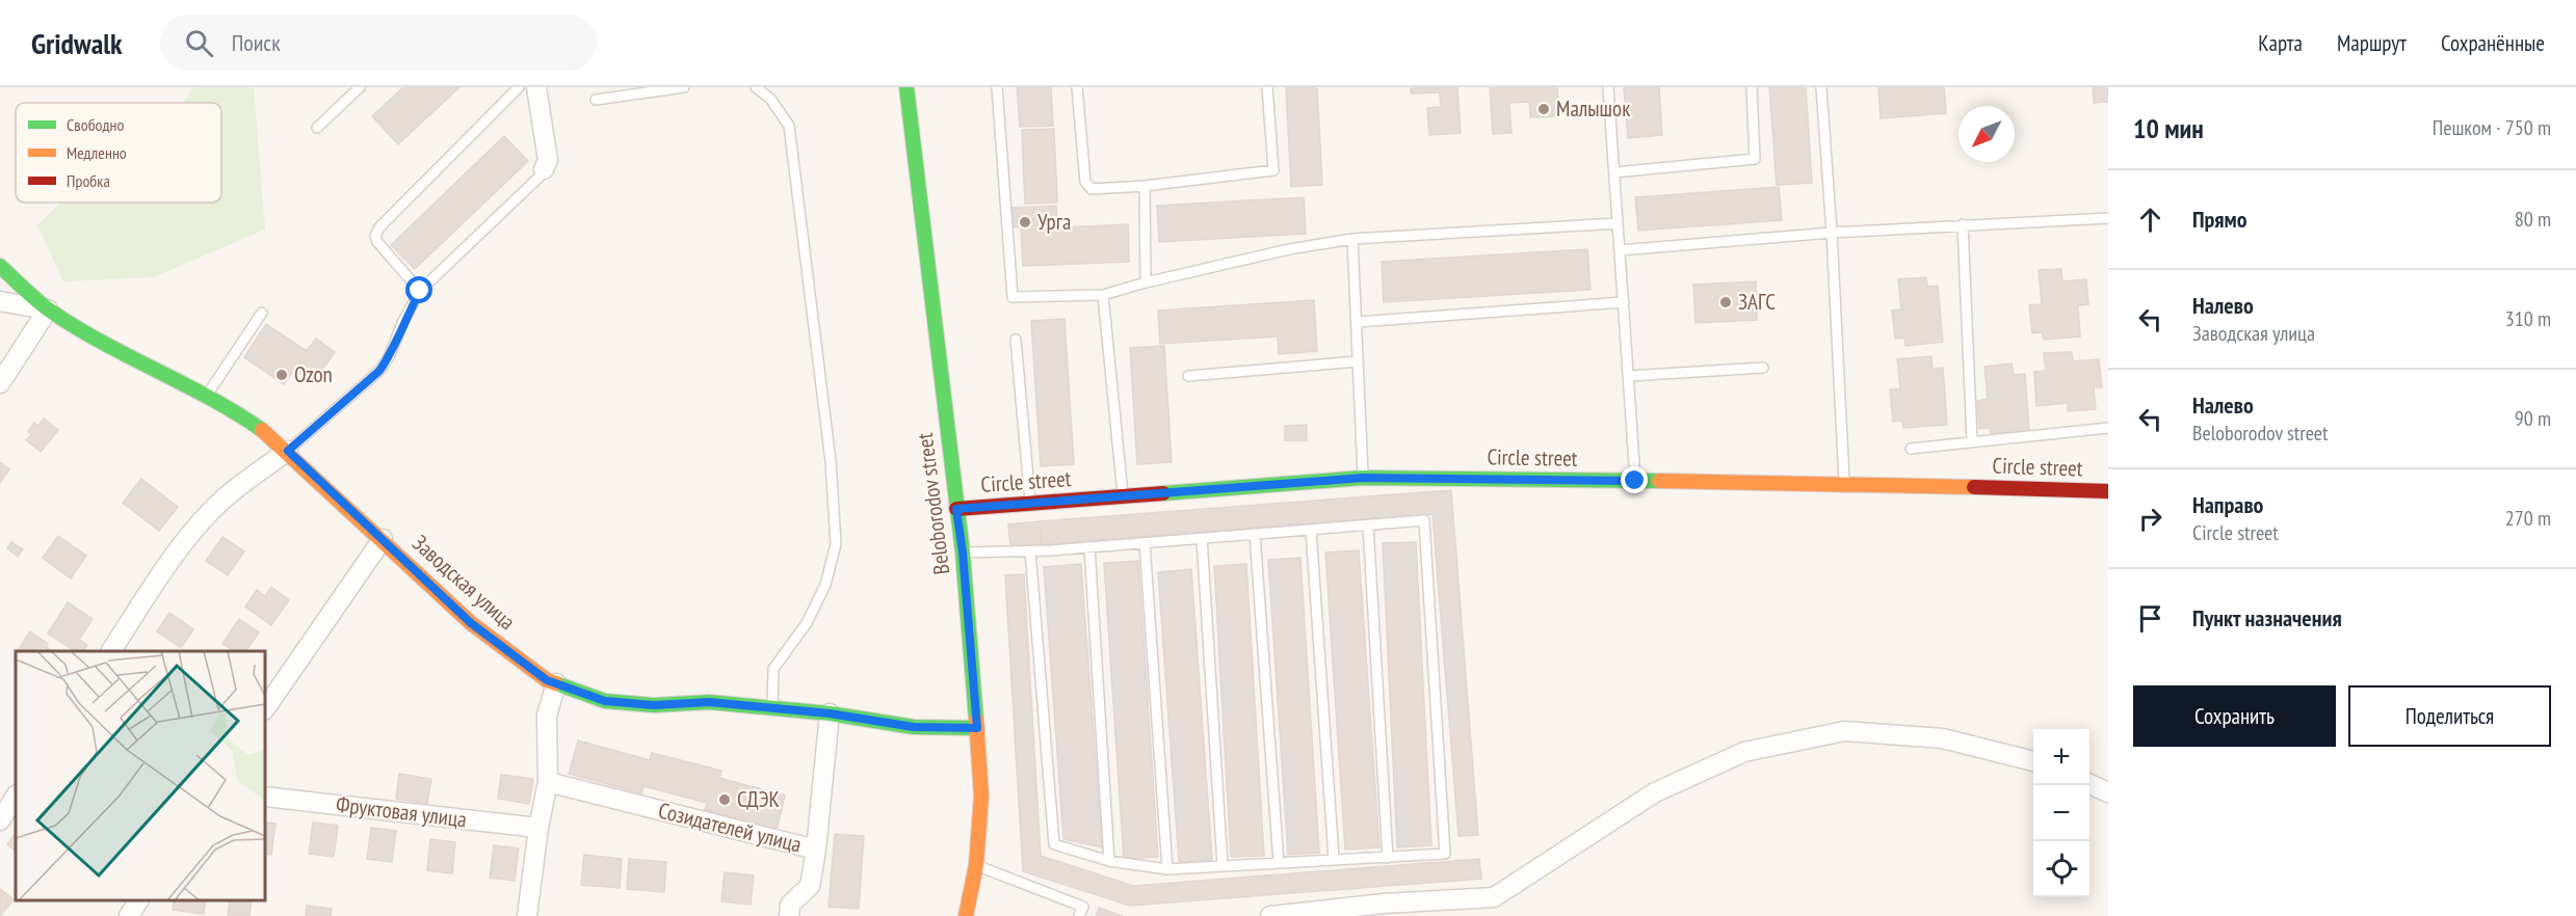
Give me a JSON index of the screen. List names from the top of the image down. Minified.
{"streets":{"street":["Circle street","Beloborodov street","Заводская улица","Фруктовая улица","Созидателей улица"]},"crossings":[["Circle street","Beloborodov street"],["Beloborodov street","Заводская улица"],["Заводская улица","Созидателей улица"]],"places":["Малышок","Урга","ЗАГС","Ozon","СДЭК"],"legend":["Свободно","Медленно","Пробка"],"north":"bottom left","page":{"header":"Gridwalk","search":"Поиск","nav":["Карта","Маршрут","Сохранённые"],"heading":["10 мин","Пешком · 750 m"],"list":[["Прямо","80 m"],["Налево","Заводская улица","310 m"],["Налево","Beloborodov street","90 m"],["Направо","Circle street","270 m"],"Пункт назначения"],"buttons":["Сохранить","Поделиться"],"map_buttons":["+","−"]}}
